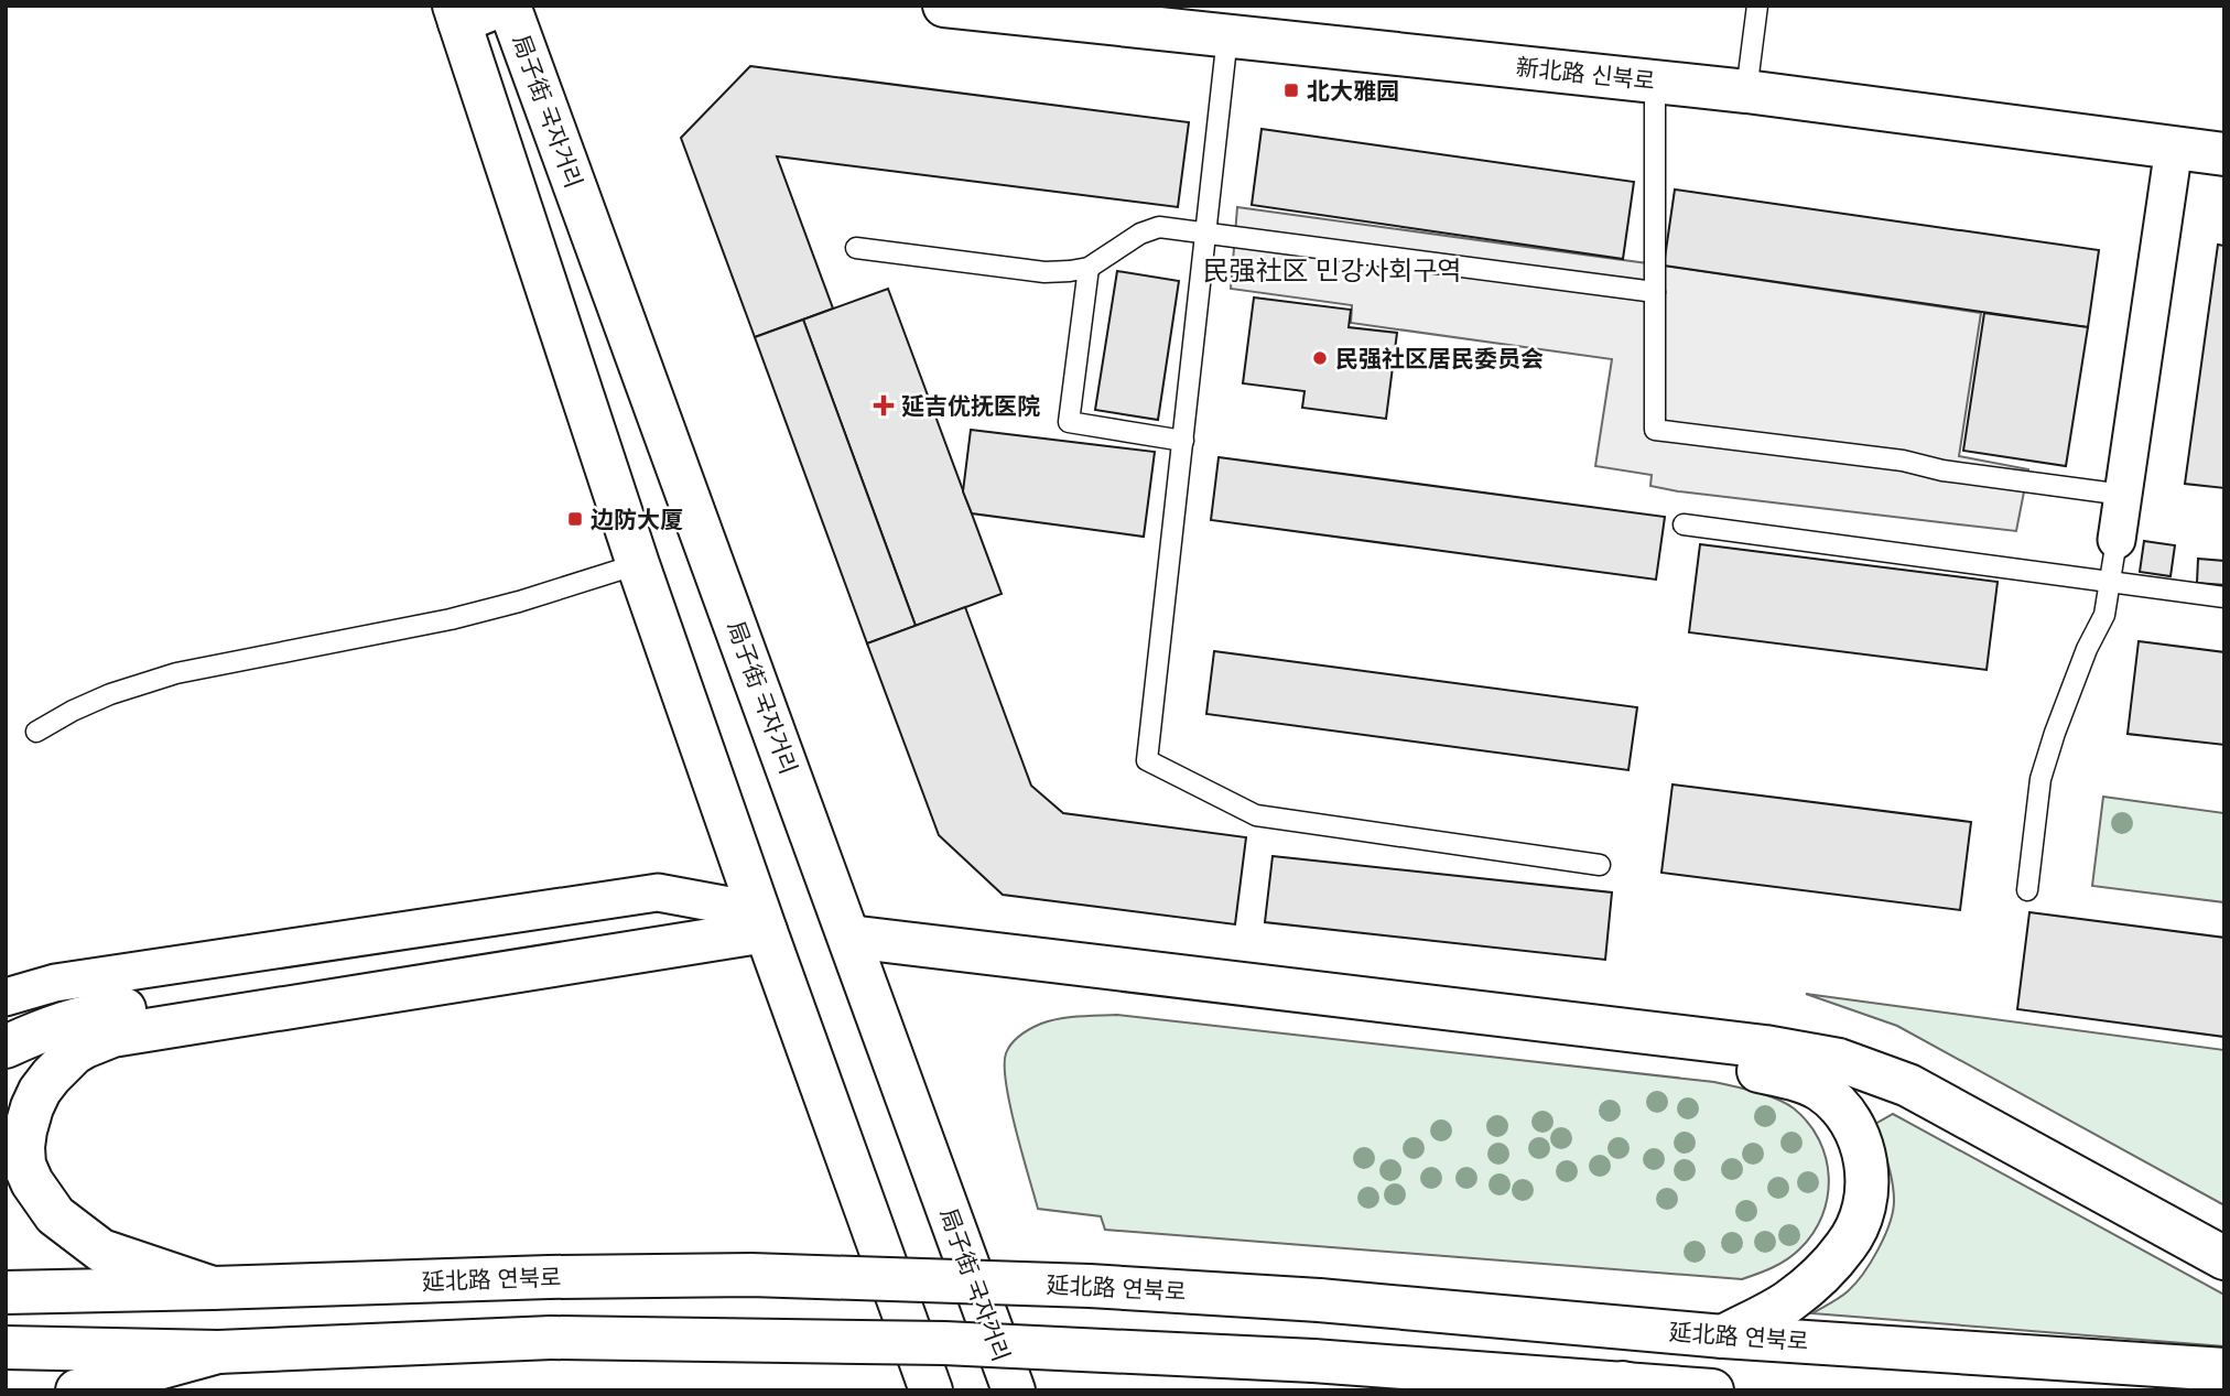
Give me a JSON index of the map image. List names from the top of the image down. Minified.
{"streets":{"main road":["新北路 신북로","局子街 국자거리","延北路 연북로"]},"districts":["民强社区 민강사회구역"],"places":{"transit":["北大雅园","边防大厦"],"other":["民强社区居民委员会"],"health":["延吉优抚医院"]}}
